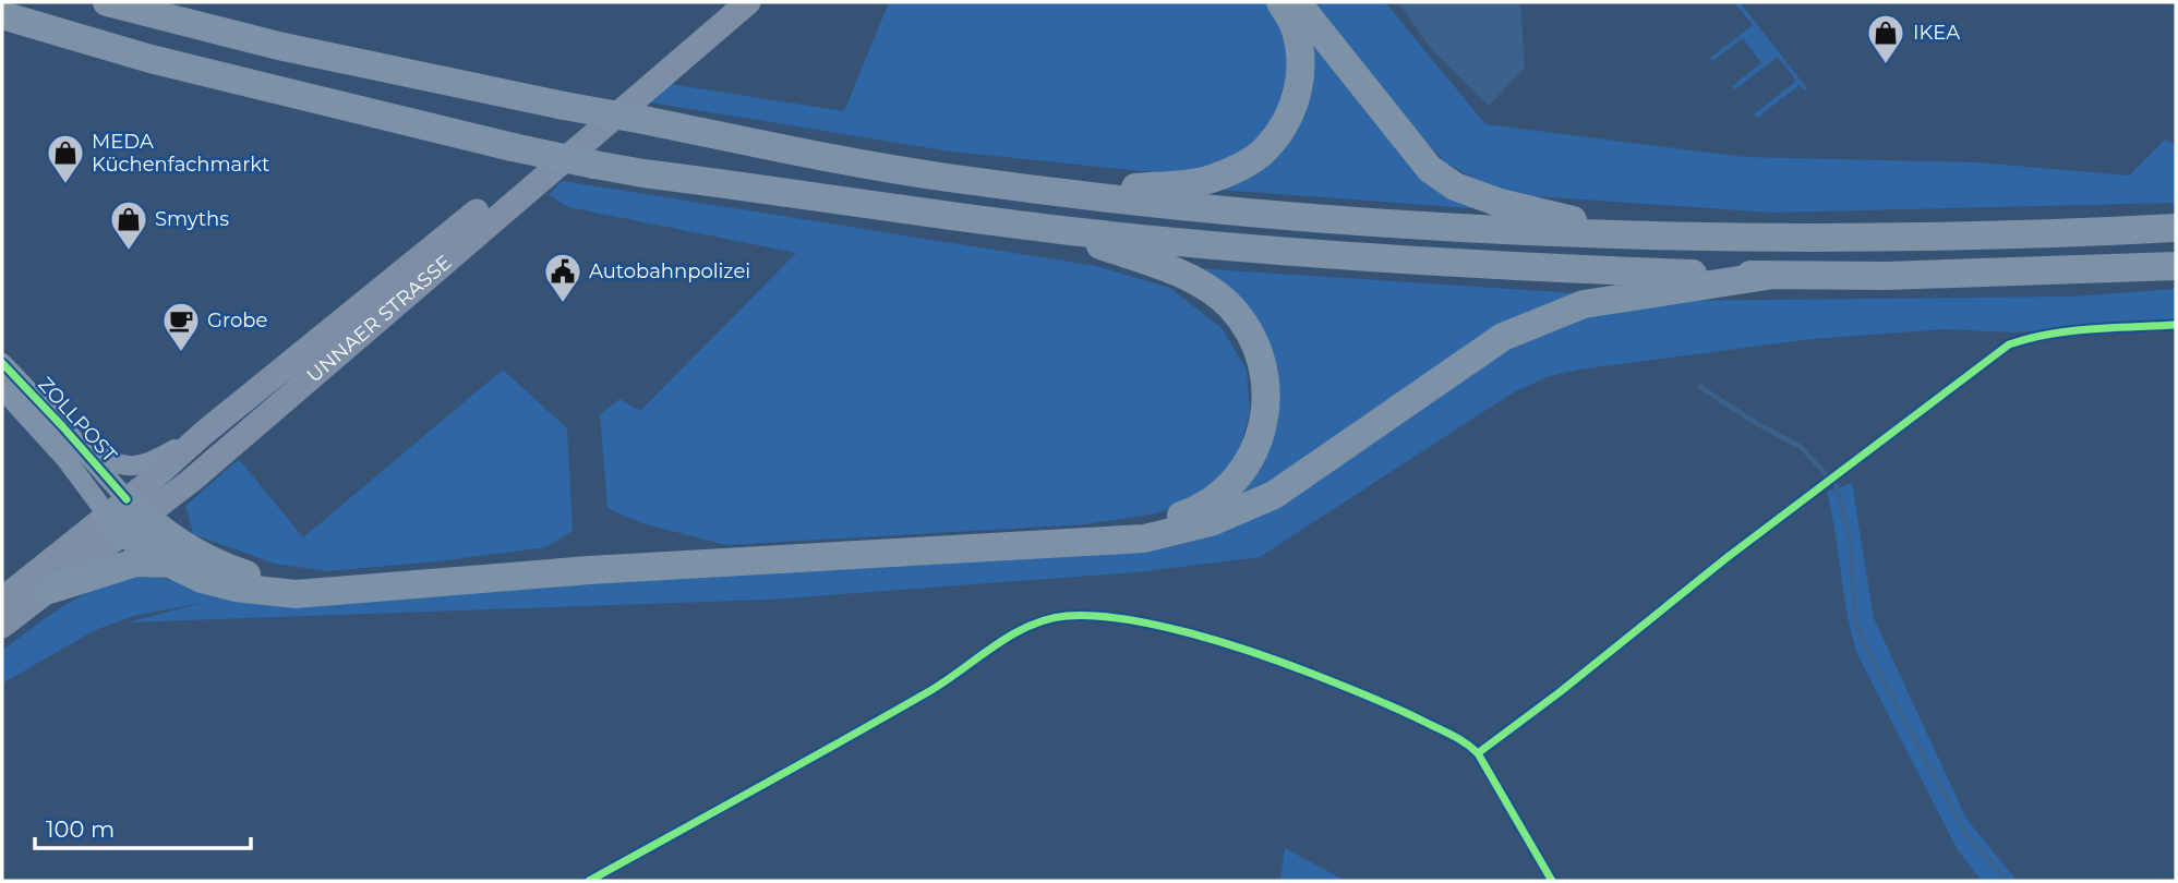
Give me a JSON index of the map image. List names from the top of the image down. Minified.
{"streets":{"main road":["UNNAER STRASSE"],"street":["ZOLLPOST"]},"crossings":[["UNNAER STRASSE","ZOLLPOST"]],"places":{"shop":["IKEA","MEDA Küchenfachmarkt","Smyths"],"public building":["Autobahnpolizei"],"cafe":["Grobe"]},"scale_bar":"100 m"}
